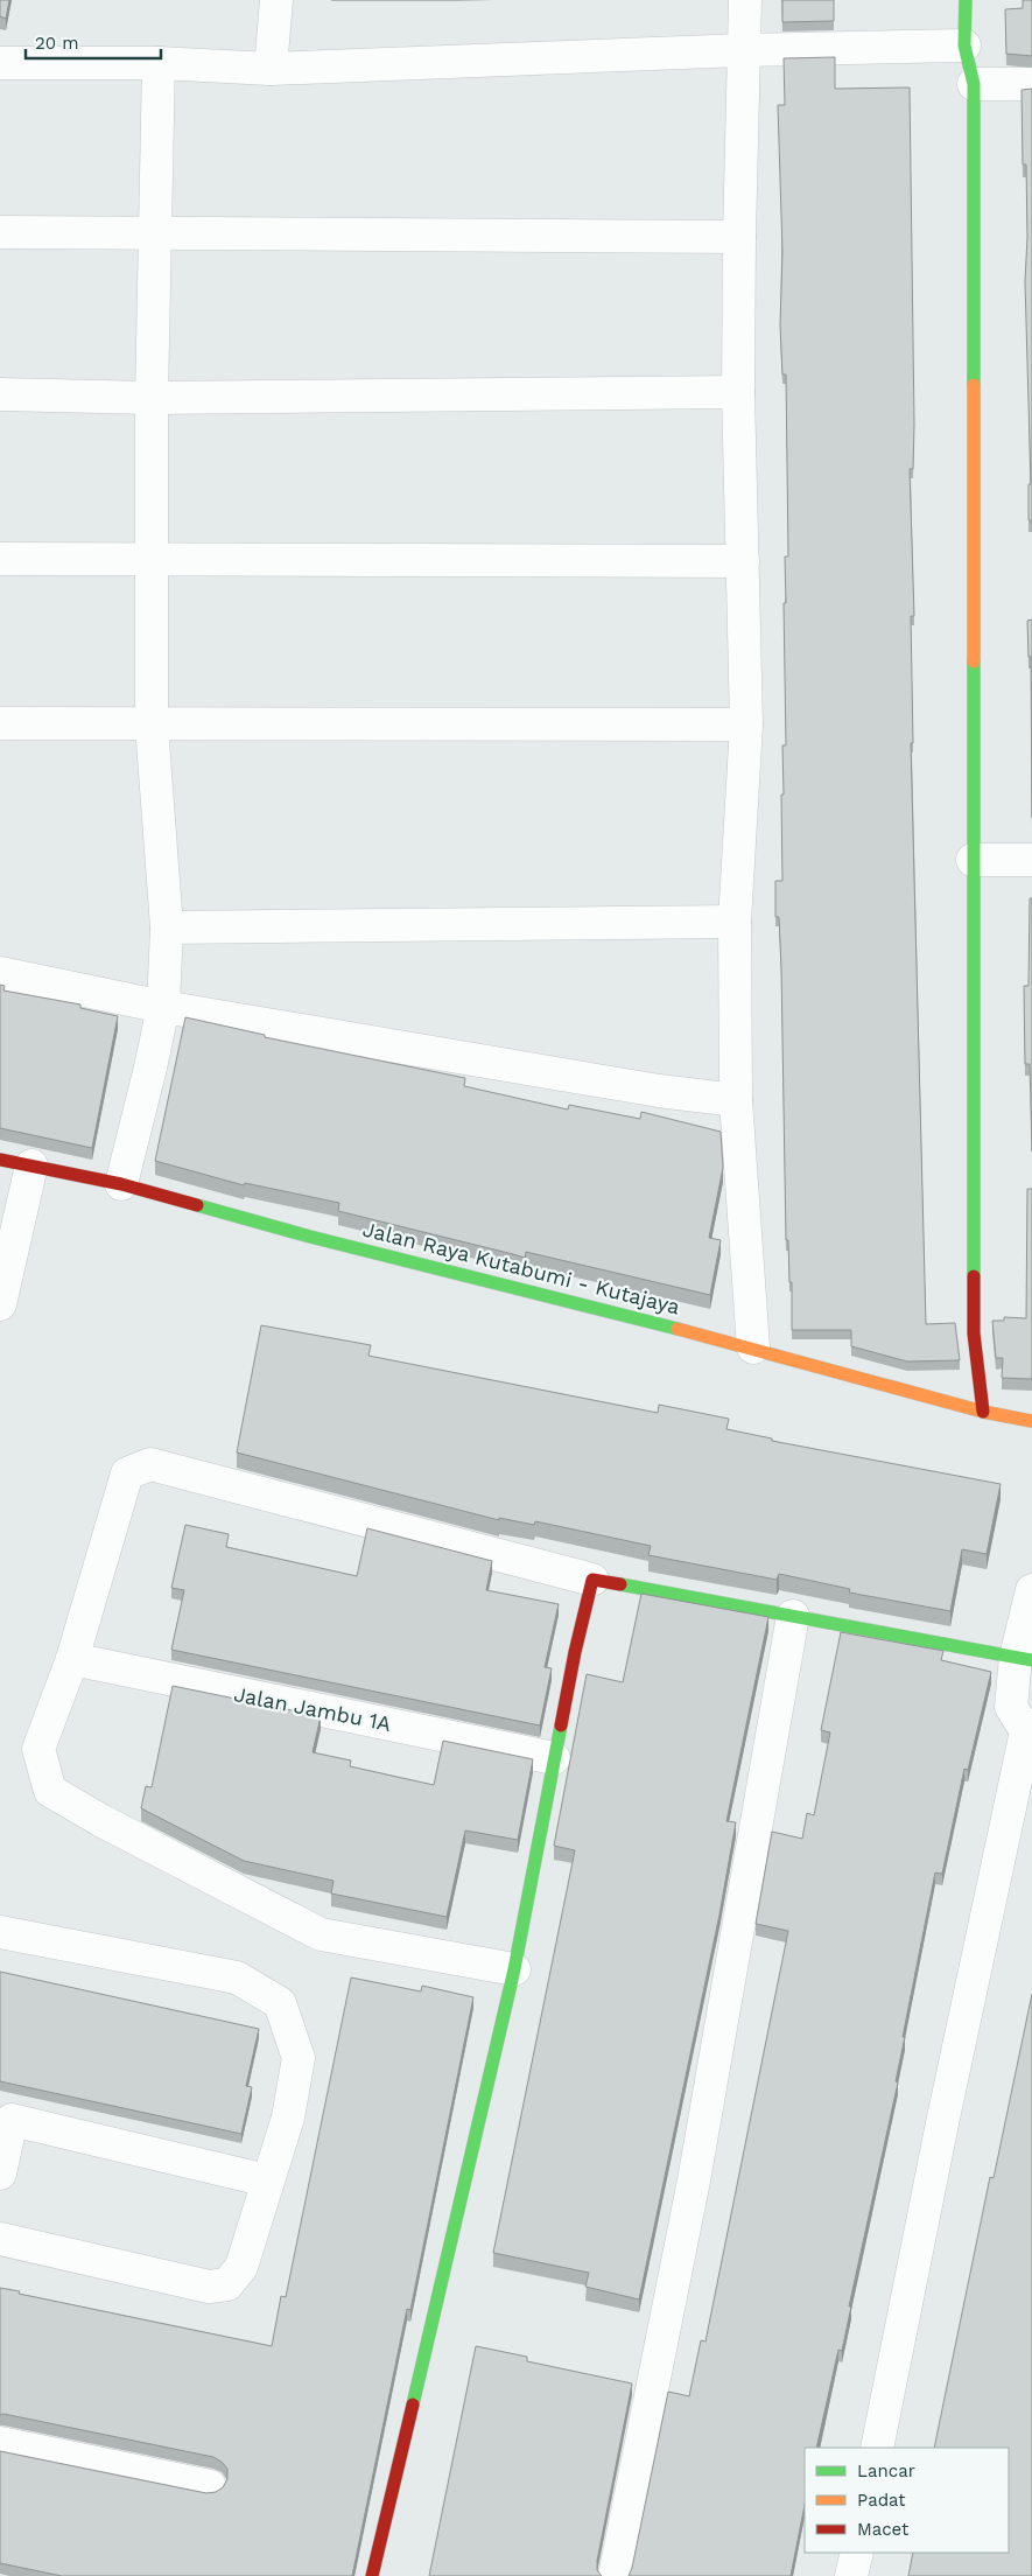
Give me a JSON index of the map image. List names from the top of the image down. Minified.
{"streets":{"street":["Jalan Raya Kutabumi - Kutajaya","Jalan Jambu 1A"]},"legend":["Lancar","Padat","Macet"],"scale_bar":"20 m"}
